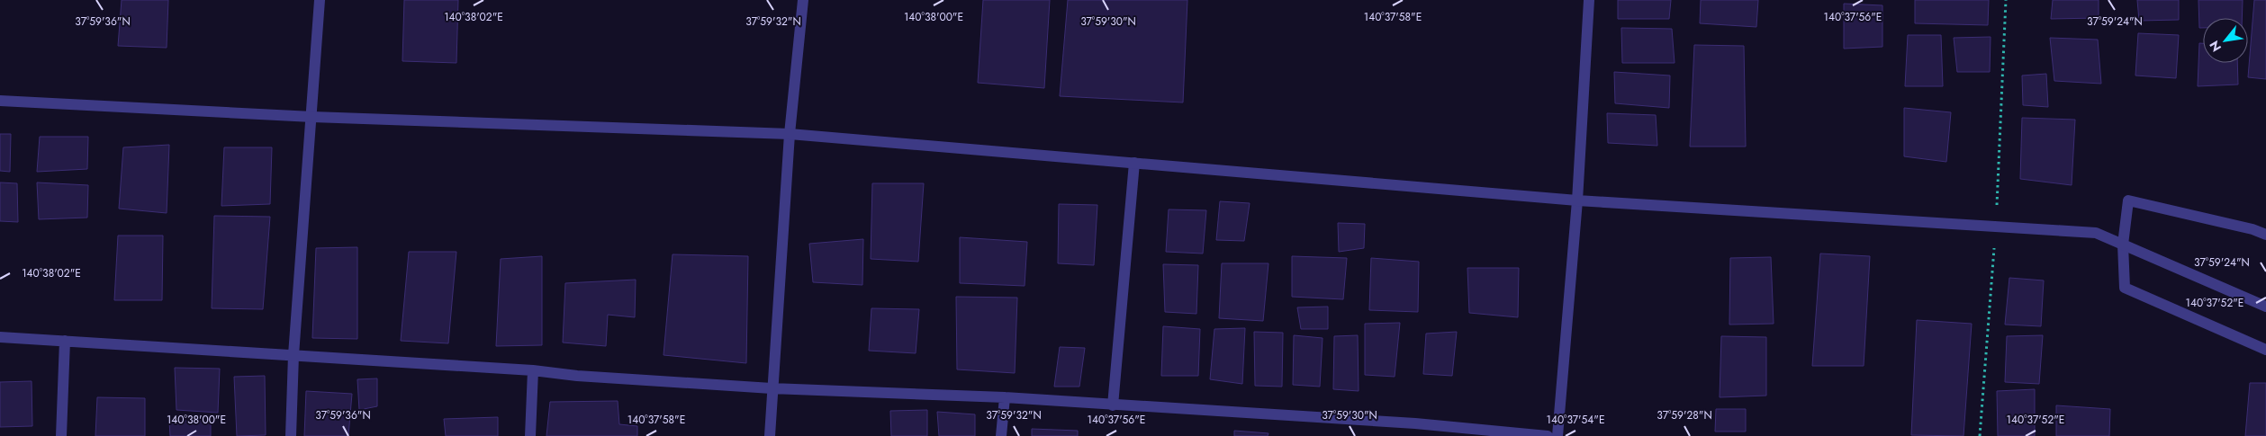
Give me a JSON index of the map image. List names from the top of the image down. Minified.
{"north":"bottom left","coordinates":["140°38'02\"E","140°38'00\"E","140°37'58\"E","140°37'56\"E","37°59'36\"N","37°59'32\"N","37°59'30\"N","37°59'24\"N","140°37'52\"E","37°59'28\"N","140°37'54\"E"]}
